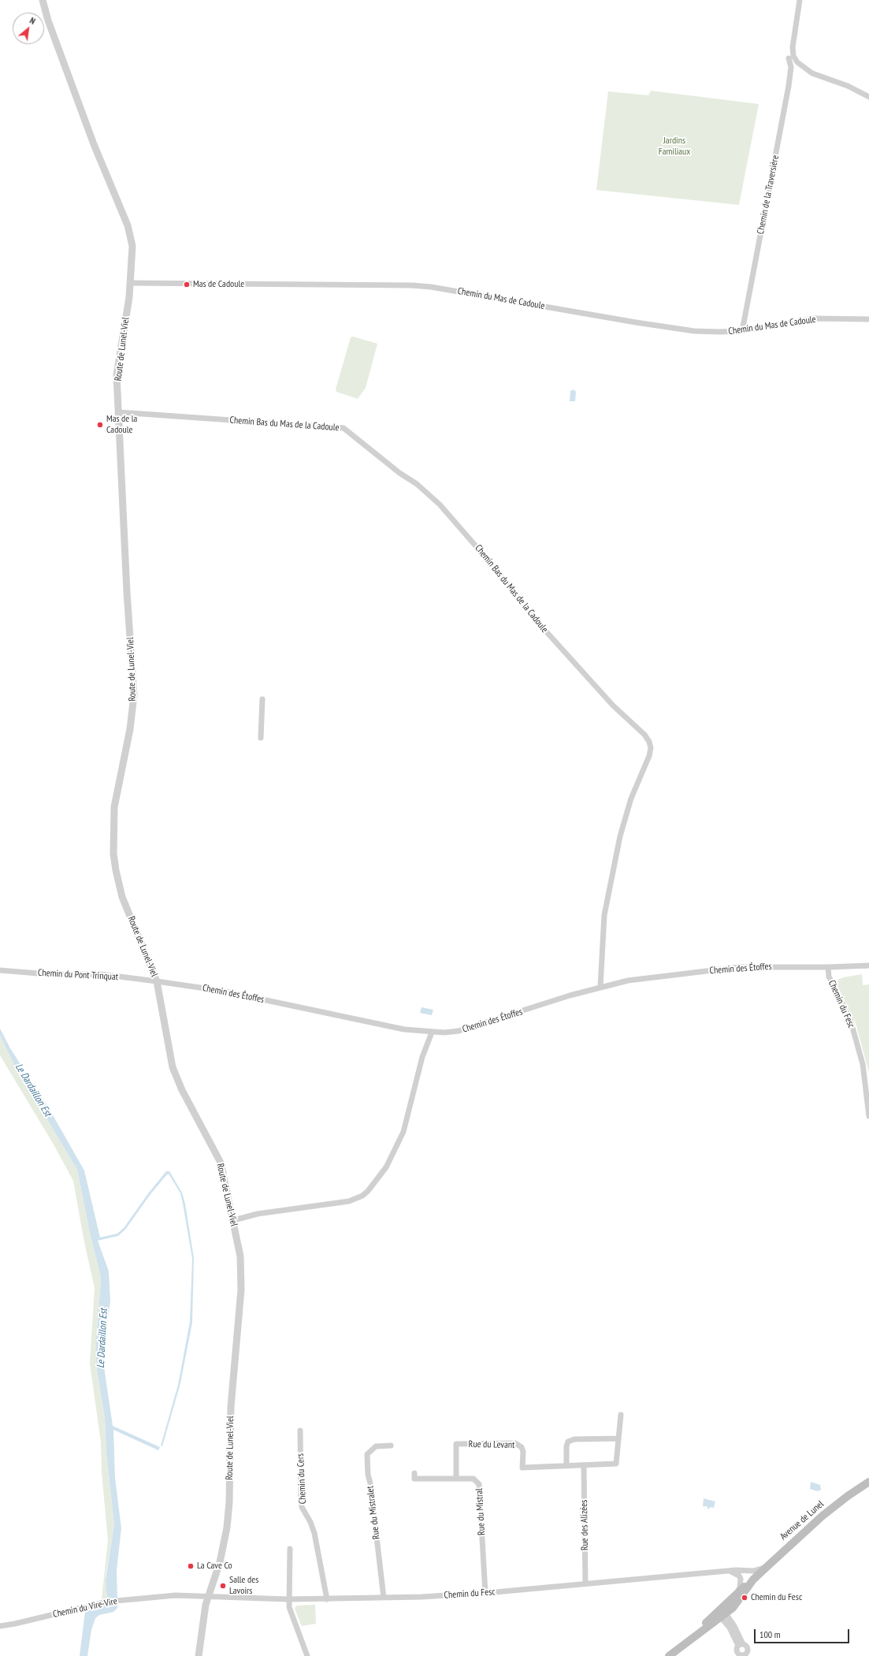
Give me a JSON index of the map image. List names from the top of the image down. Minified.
{"streets":{"main road":["Avenue de Lunel"],"street":["Chemin de la Traversière","Chemin du Mas de Cadoule","Route de Lunel-Viel","Chemin Bas du Mas de la Cadoule","Chemin des Étoffes","Chemin du Pont Trinquat","Chemin du Fesc","Rue du Levant","Chemin du Cers","Rue du Mistral","Rue du Mistralet","Rue des Alizées","Chemin du Vire-Vire"]},"crossings":[["Chemin de la Traversière","Chemin du Mas de Cadoule"],["Chemin du Mas de Cadoule","Route de Lunel-Viel"],["Route de Lunel-Viel","Chemin Bas du Mas de la Cadoule"],["Route de Lunel-Viel","Chemin des Étoffes"],["Route de Lunel-Viel","Chemin du Pont Trinquat"],["Route de Lunel-Viel","Chemin du Fesc"],["Route de Lunel-Viel","Chemin du Vire-Vire"],["Chemin Bas du Mas de la Cadoule","Chemin des Étoffes"],["Chemin des Étoffes","Chemin du Pont Trinquat"],["Chemin des Étoffes","Chemin du Fesc"],["Chemin du Fesc","Chemin du Cers"],["Chemin du Fesc","Rue du Mistral"],["Chemin du Fesc","Rue du Mistralet"],["Chemin du Fesc","Avenue de Lunel"],["Chemin du Fesc","Rue des Alizées"],["Chemin du Fesc","Chemin du Vire-Vire"],["Rue du Levant","Rue du Mistral"],["Rue du Levant","Rue des Alizées"]],"water":["Le Dardaillon Est"],"parks":["Jardins Familiaux"],"places":["Mas de Cadoule","Mas de la Cadoule","La Cave Co","Salle des Lavoirs","Chemin du Fesc"],"scale_bar":"100 m","north":"top right"}
